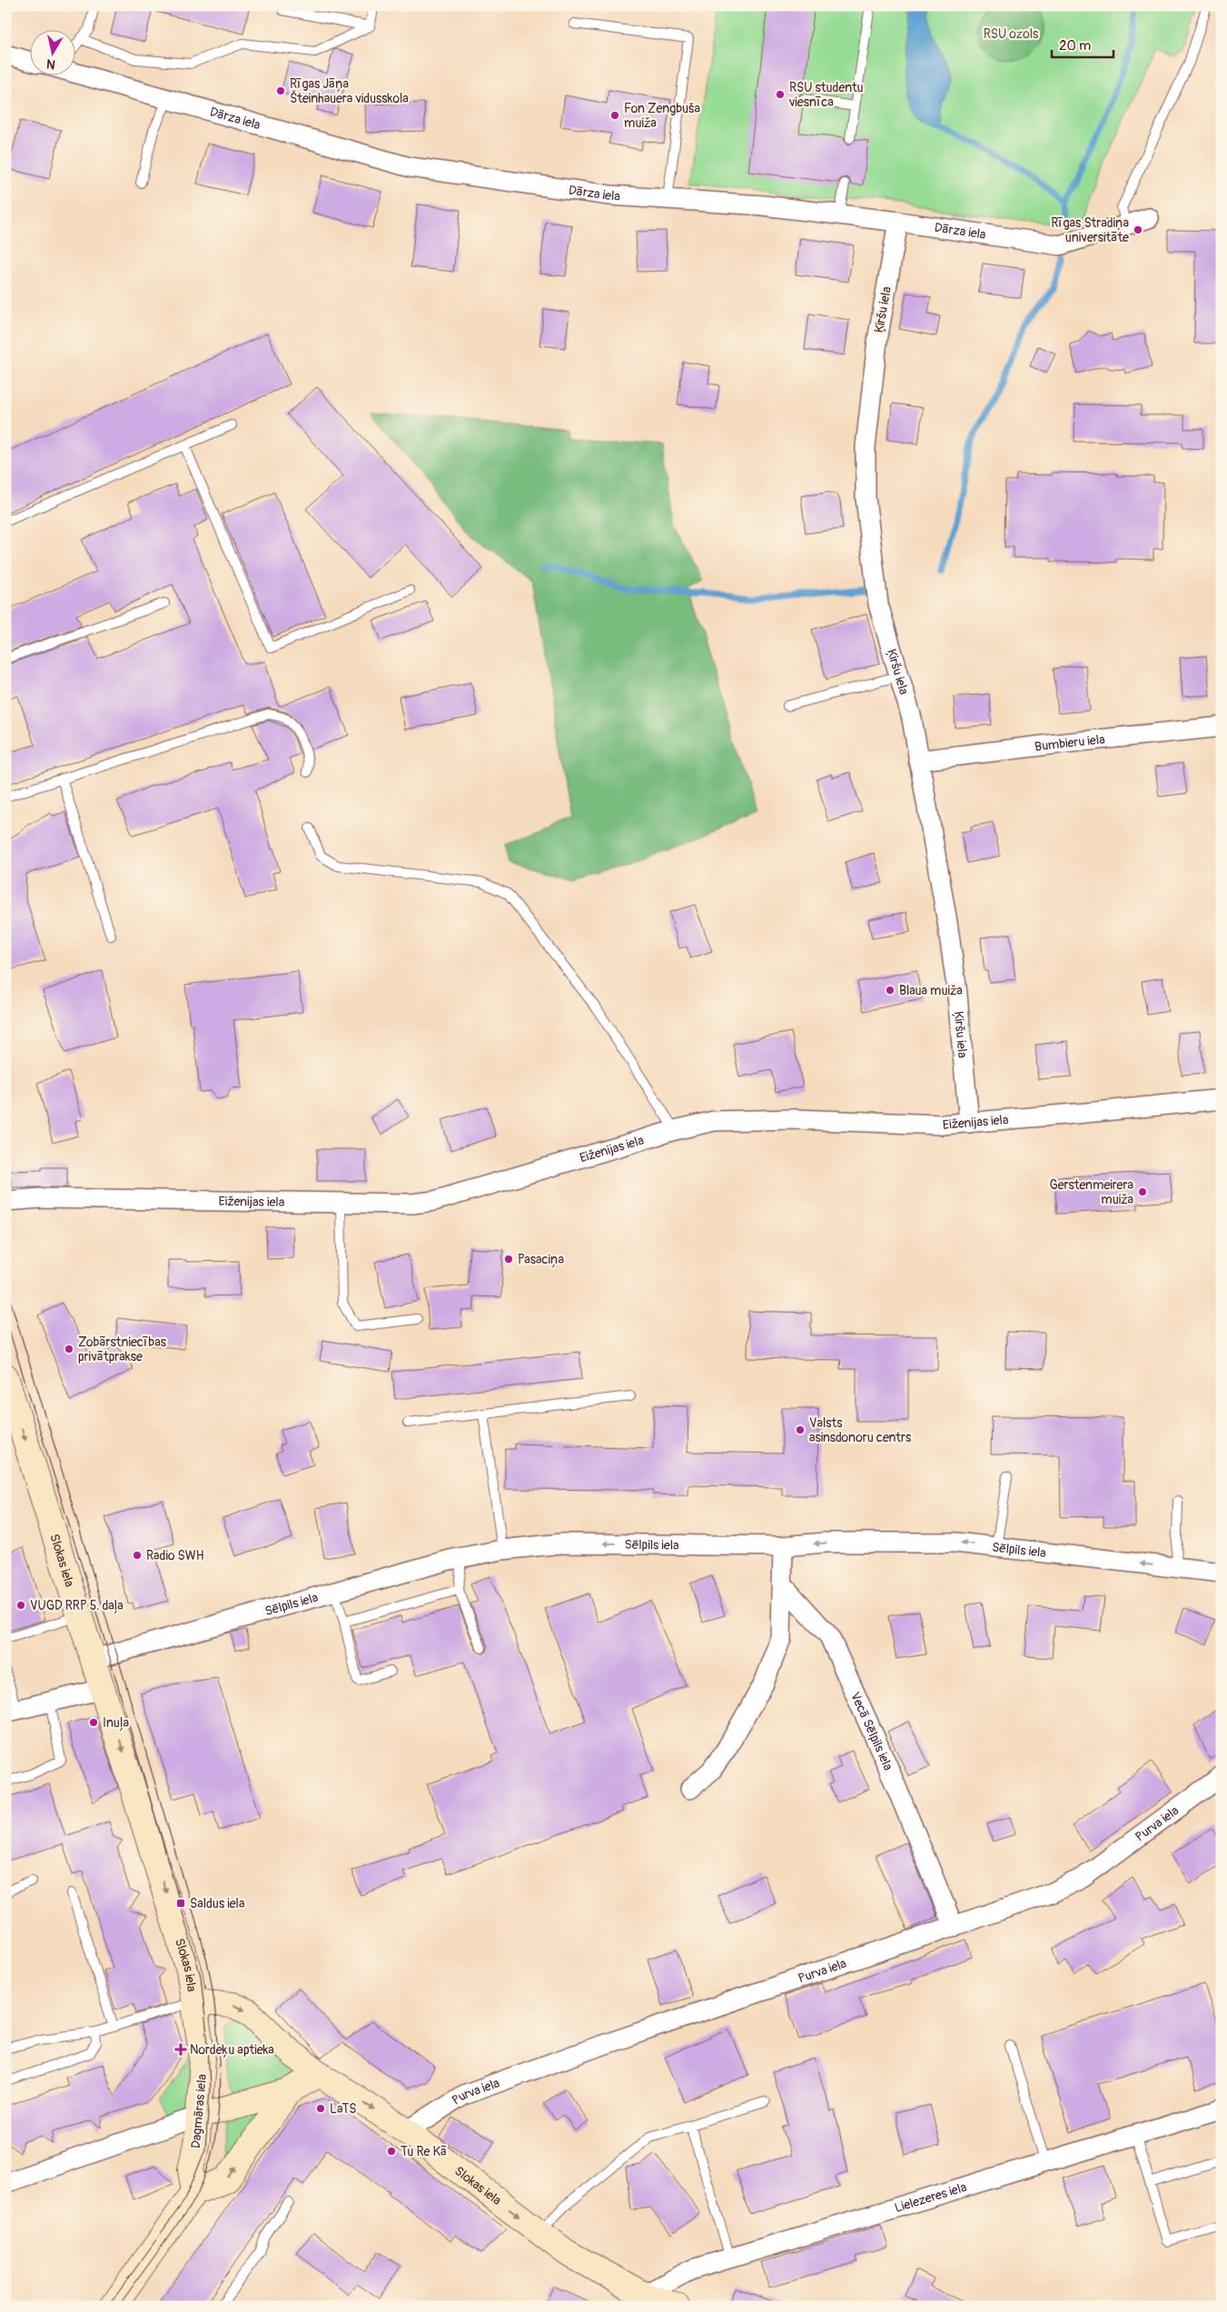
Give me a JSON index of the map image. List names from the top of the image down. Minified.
{"streets":{"street":["Dārza iela","Ķiršu iela","Bumbieru iela","Eiženijas iela","Sēlpils iela","Slokas iela","Vecā Sēlpils iela","Purva iela","Dagmāras iela","Lielezeres iela"]},"crossings":[["Dārza iela","Ķiršu iela"],["Ķiršu iela","Bumbieru iela"],["Ķiršu iela","Eiženijas iela"],["Sēlpils iela","Slokas iela"],["Slokas iela","Purva iela"],["Slokas iela","Dagmāras iela"],["Slokas iela","Lielezeres iela"],["Vecā Sēlpils iela","Purva iela"]],"one_way":["Sēlpils iela","Slokas iela"],"parks":["RSU ozols"],"places":{"other":["Rīgas Jāņa Šteinhauera vidusskola","RSU studentu viesnīca","Fon Zengbuša muiža","Rīgas Stradiņa universitāte","Blaua muiža","Gerstenmeirera muiža","Pasaciņa","Zobārstniecības privātprakse","Valsts asinsdonoru centrs","Radio SWH","VUGD RRP 5. daļa","Inuļa","LaTS","Tu Re Kā"],"transit":["Saldus iela"],"health":["Nordeķu aptieka"]},"scale_bar":"20 m","north":"bottom"}
